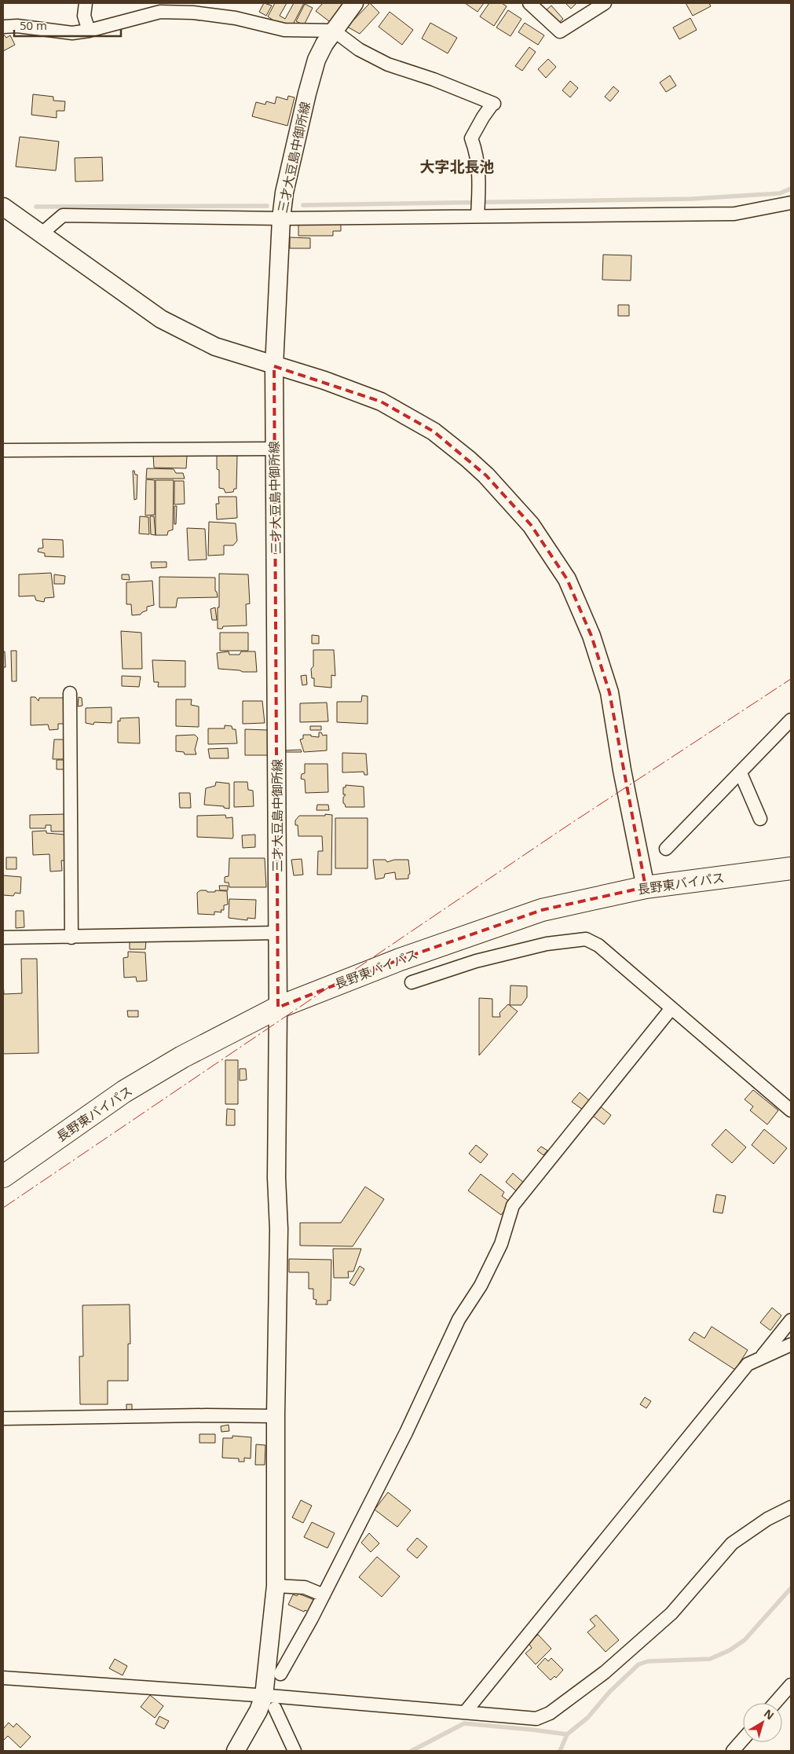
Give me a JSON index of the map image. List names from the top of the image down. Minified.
{"streets":{"highway":["長野東バイパス"],"street":["三才大豆島中御所線"]},"crossings":[["三才大豆島中御所線","長野東バイパス"]],"districts":["大字北長池"],"scale_bar":"50 m","north":"top right"}
